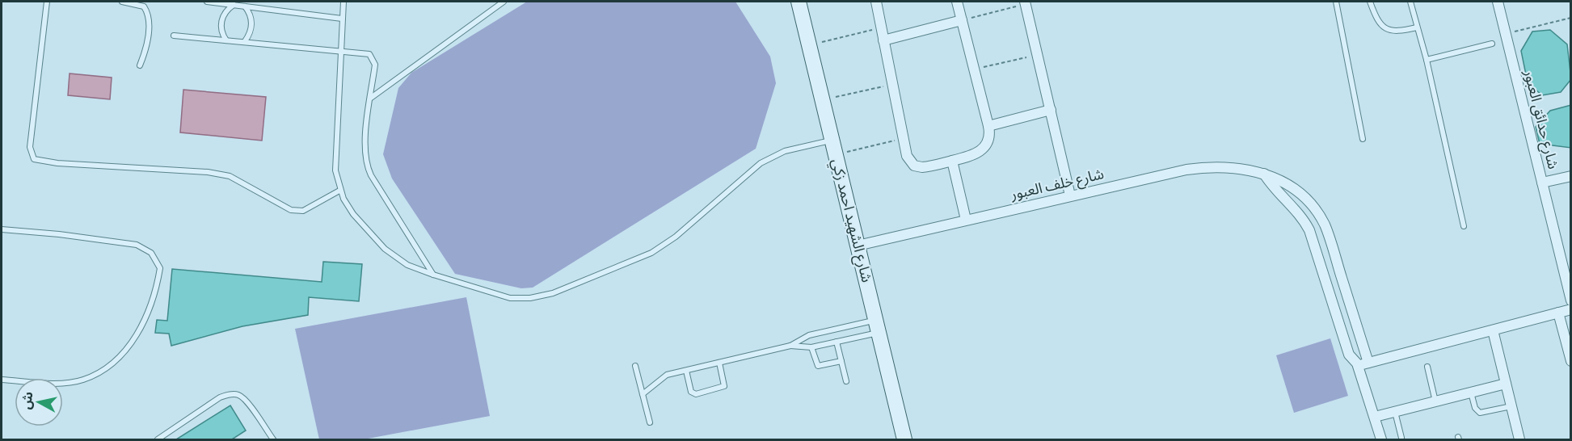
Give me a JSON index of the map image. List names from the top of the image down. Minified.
{"streets":{"street":["شارع حدائق العبور","شارع خلف العبور","شارع الشهيد احمد زكي"]},"crossings":[["شارع خلف العبور","شارع الشهيد احمد زكي"]],"north":"left"}
